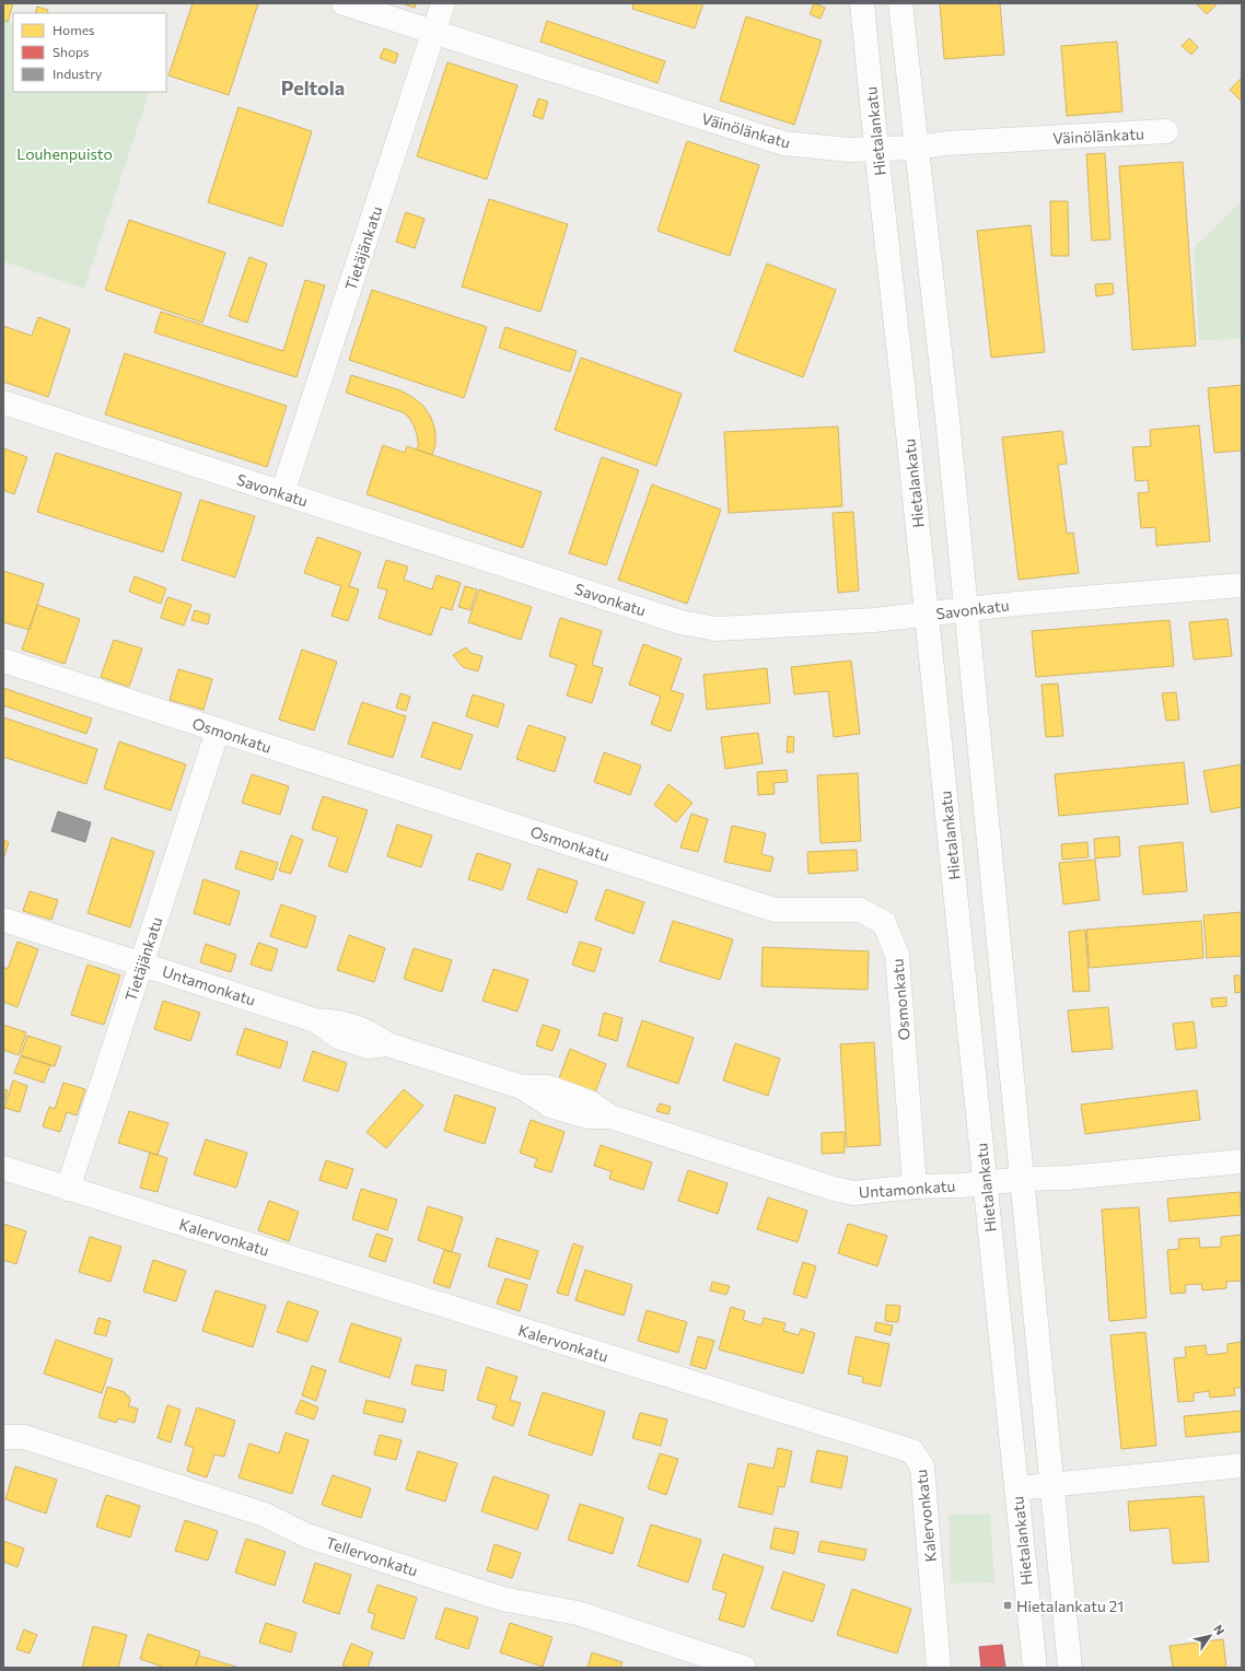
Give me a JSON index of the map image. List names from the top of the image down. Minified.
{"streets":{"street":["Väinölänkatu","Hietalankatu","Tietäjänkatu","Savonkatu","Osmonkatu","Untamonkatu","Kalervonkatu","Tellervonkatu"]},"crossings":[["Väinölänkatu","Hietalankatu"],["Väinölänkatu","Tietäjänkatu"],["Hietalankatu","Savonkatu"],["Hietalankatu","Untamonkatu"],["Tietäjänkatu","Savonkatu"],["Tietäjänkatu","Osmonkatu"],["Tietäjänkatu","Untamonkatu"],["Tietäjänkatu","Kalervonkatu"],["Osmonkatu","Untamonkatu"]],"districts":["Peltola"],"parks":["Louhenpuisto"],"places":{"transit":["Hietalankatu 21"]},"legend":["Homes","Shops","Industry"],"north":"top right"}
